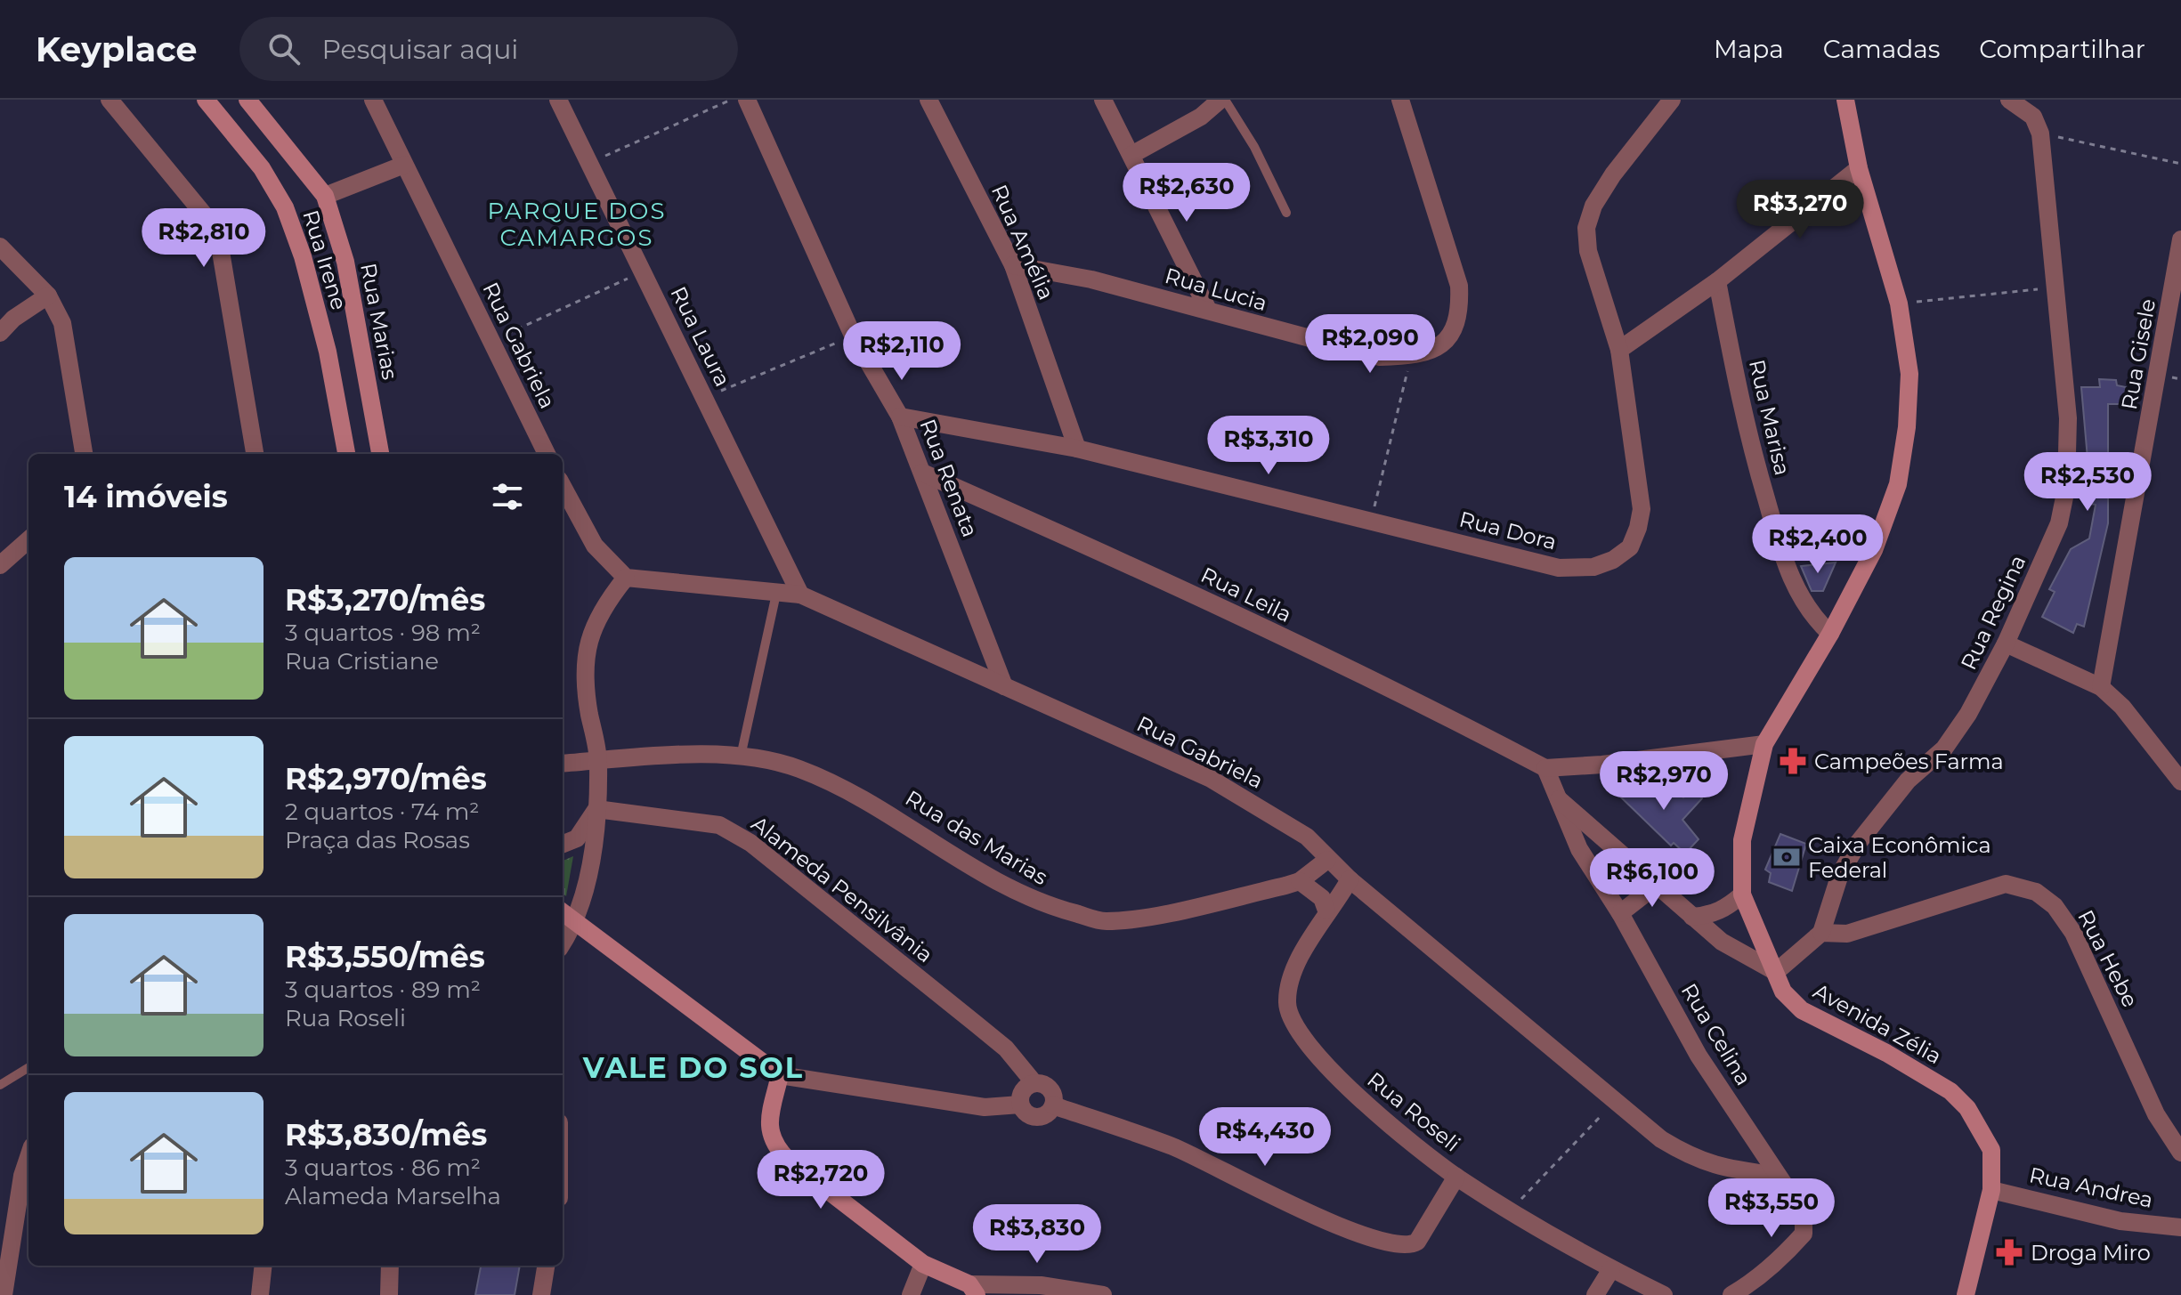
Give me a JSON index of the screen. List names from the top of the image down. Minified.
{"streets":{"street":["Rua Amélia","Rua Irene","Rua Lucia","Rua Marias","Rua Laura","Rua Gabriela","Rua Gisele","Rua Marisa","Rua Renata","Rua Dora","Rua Leila","Rua Regina","Rua das Marias","Alameda Pensilvânia","Rua Hebe","Avenida Zélia","Rua Celina","Rua Roseli","Rua Andrea"]},"crossings":[["Rua Amélia","Rua Lucia"],["Rua Amélia","Rua Dora"],["Rua Irene","Rua Marias"],["Rua Laura","Rua Gabriela"],["Rua Gabriela","Rua Renata"],["Rua Gabriela","Rua das Marias"],["Rua Gabriela","Rua Celina"],["Rua Gabriela","Rua Roseli"],["Rua Marisa","Avenida Zélia"],["Rua Renata","Rua Dora"],["Rua Renata","Rua Leila"],["Rua Leila","Rua Celina"],["Rua Regina","Rua Hebe"],["Avenida Zélia","Rua Andrea"]],"districts":["PARQUE DOS CAMARGOS","VALE DO SOL"],"places":{"pharmacy":["Campeões Farma","Droga Miro"],"bank":["Caixa Econômica Federal"]},"page":{"header":"Keyplace","search":"Pesquisar aqui","nav":["Mapa","Camadas","Compartilhar"],"price":["R$2,630","R$3,270","R$2,810","R$2,090","R$2,110","R$3,310","R$2,530","R$2,400","R$2,970","R$6,100","R$4,430","R$2,720","R$3,550","R$3,830"],"heading":"14 imóveis","list":[{"name":"R$3,270/mês","note":"3 quartos · 98 m² · Rua Cristiane"},{"name":"R$2,970/mês","note":"2 quartos · 74 m² · Praça das Rosas"},{"name":"R$3,550/mês","note":"3 quartos · 89 m² · Rua Roseli"},{"name":"R$3,830/mês","note":"3 quartos · 86 m² · Alameda Marselha"}]}}
